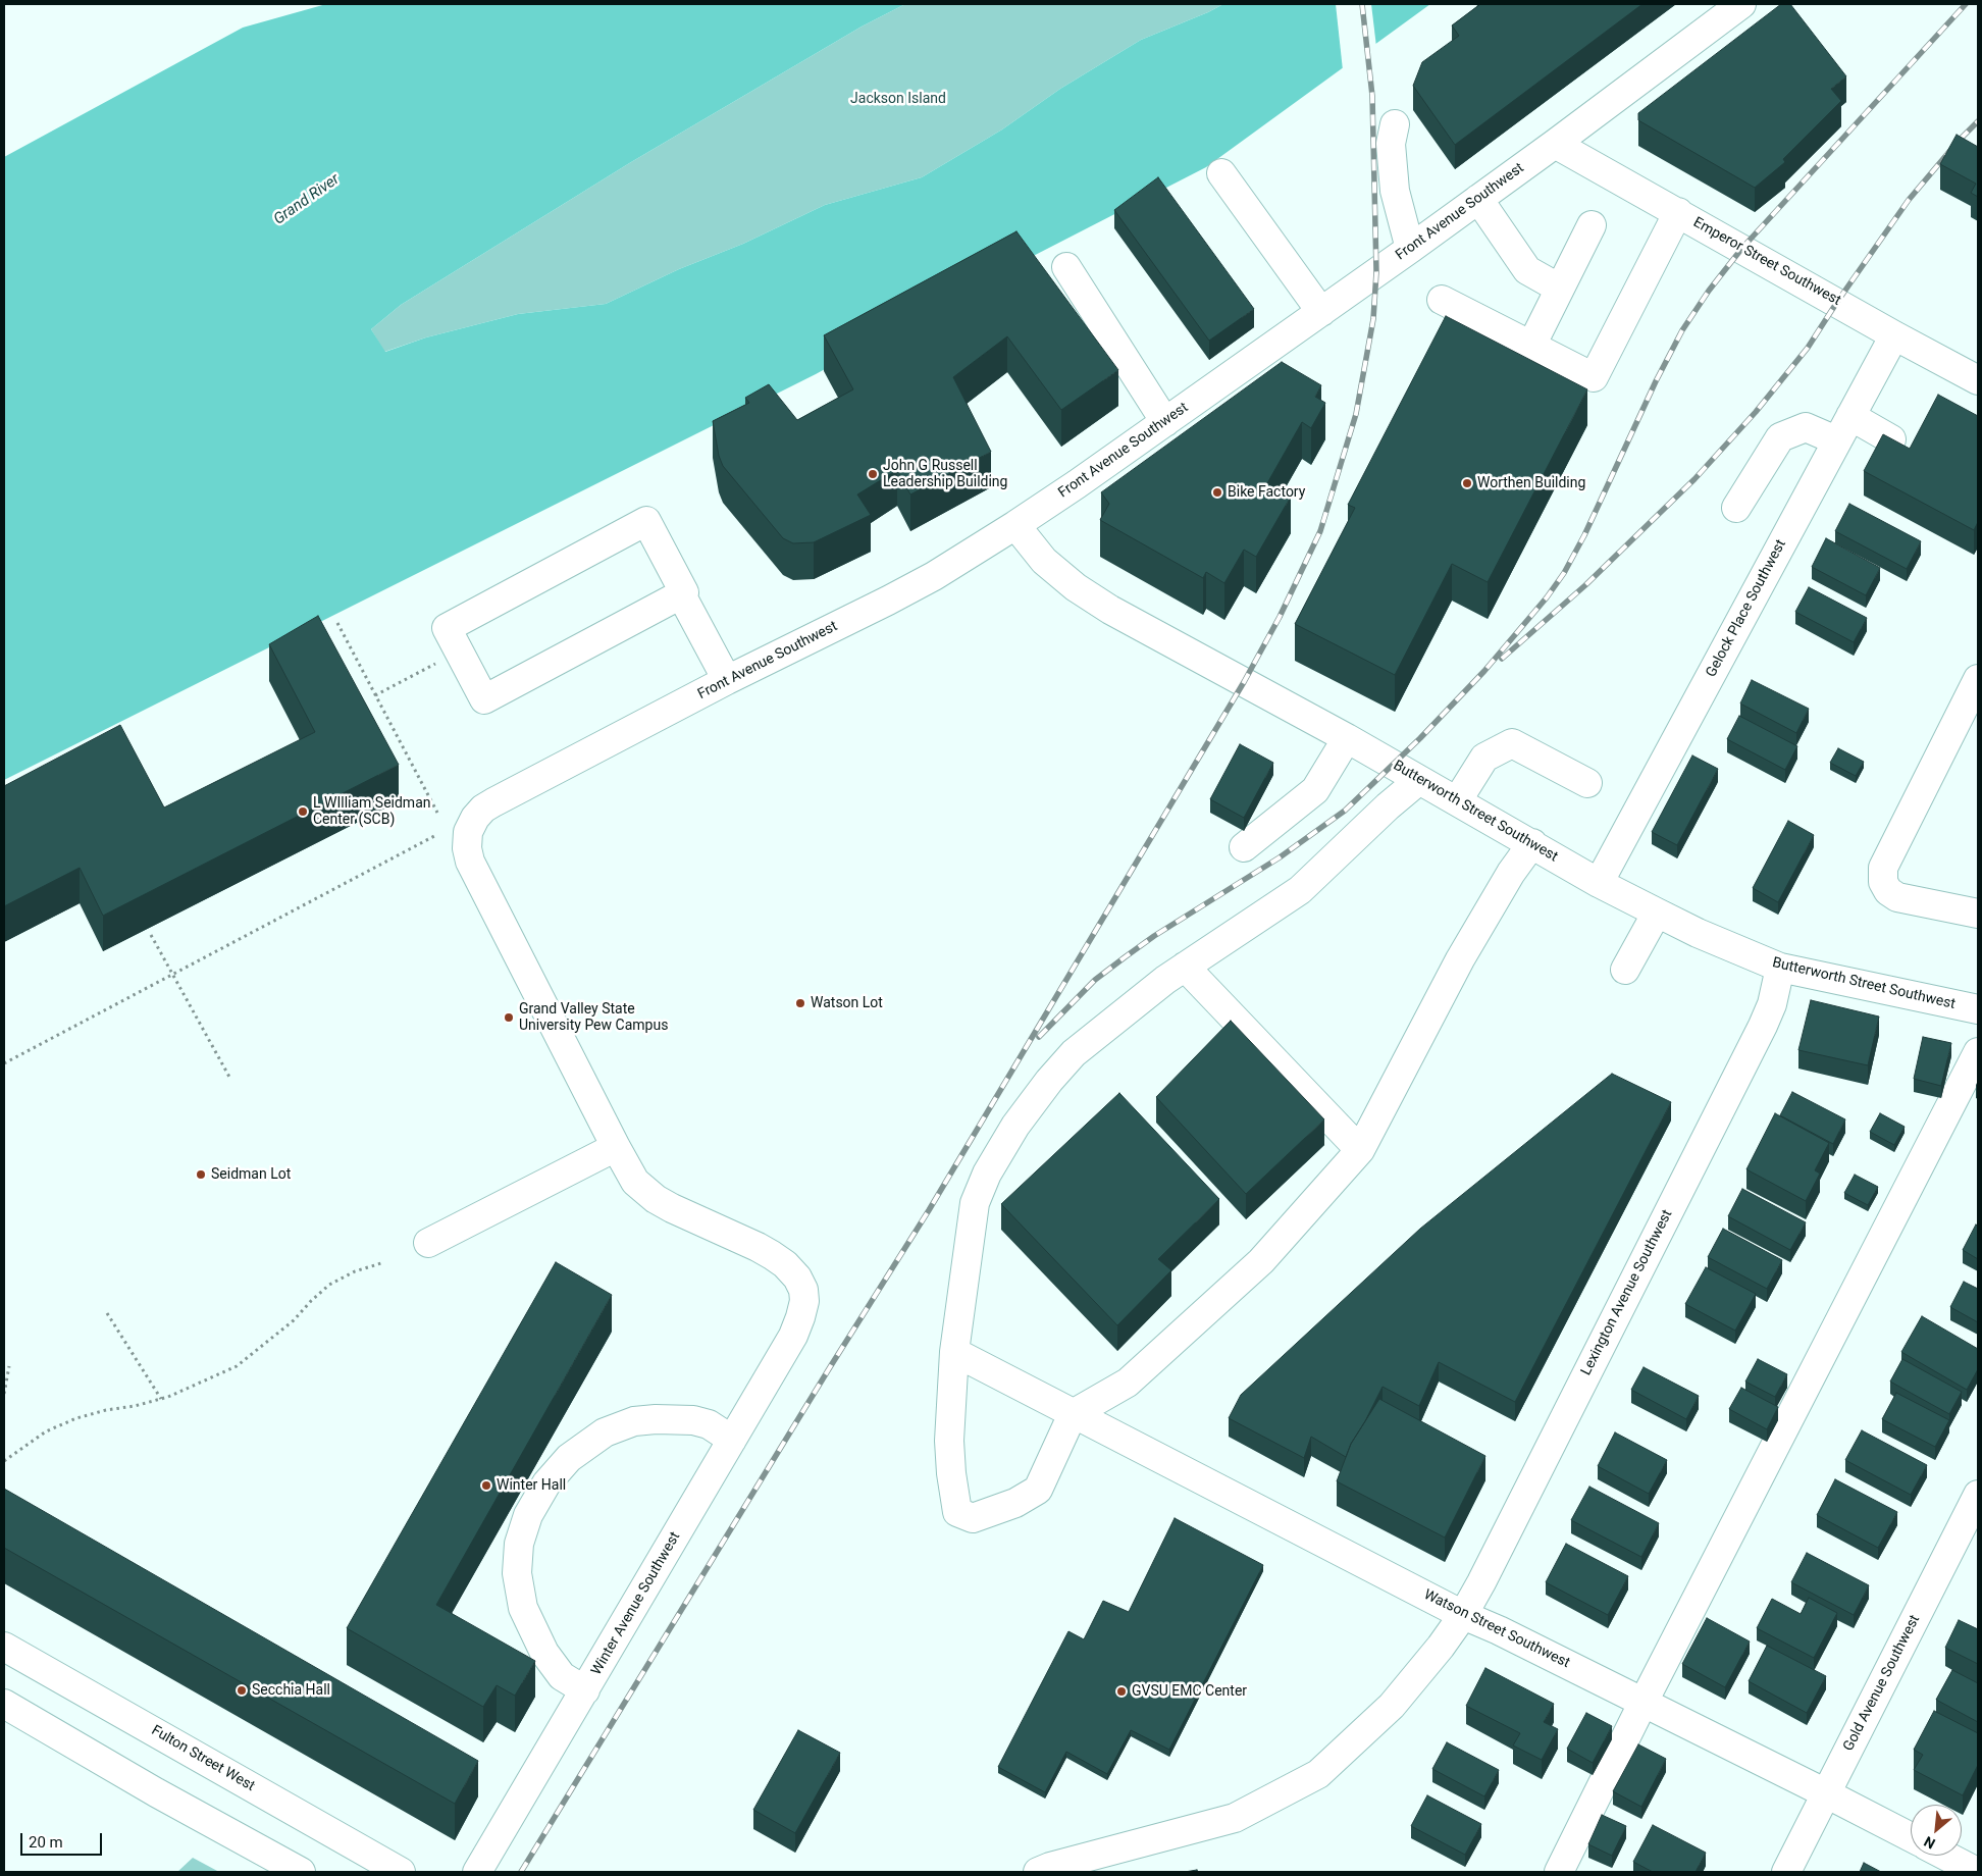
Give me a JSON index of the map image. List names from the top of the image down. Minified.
{"streets":{"street":["Front Avenue Southwest","Emperor Street Southwest","Gelock Place Southwest","Butterworth Street Southwest","Lexington Avenue Southwest","Winter Avenue Southwest","Watson Street Southwest","Gold Avenue Southwest","Fulton Street West"]},"crossings":[["Front Avenue Southwest","Emperor Street Southwest"],["Front Avenue Southwest","Butterworth Street Southwest"],["Front Avenue Southwest","Winter Avenue Southwest"],["Emperor Street Southwest","Gelock Place Southwest"],["Gelock Place Southwest","Butterworth Street Southwest"],["Butterworth Street Southwest","Lexington Avenue Southwest"],["Lexington Avenue Southwest","Watson Street Southwest"],["Watson Street Southwest","Gold Avenue Southwest"]],"water":["Grand River"],"parks":["Jackson Island"],"places":["John G Russell Leadership Building","Worthen Building","Bike Factory","L WIlliam Seidman Center (SCB)","Watson Lot","Grand Valley State University Pew Campus","Seidman Lot","Winter Hall","Secchia Hall","GVSU EMC Center"],"scale_bar":"20 m","north":"bottom left"}
